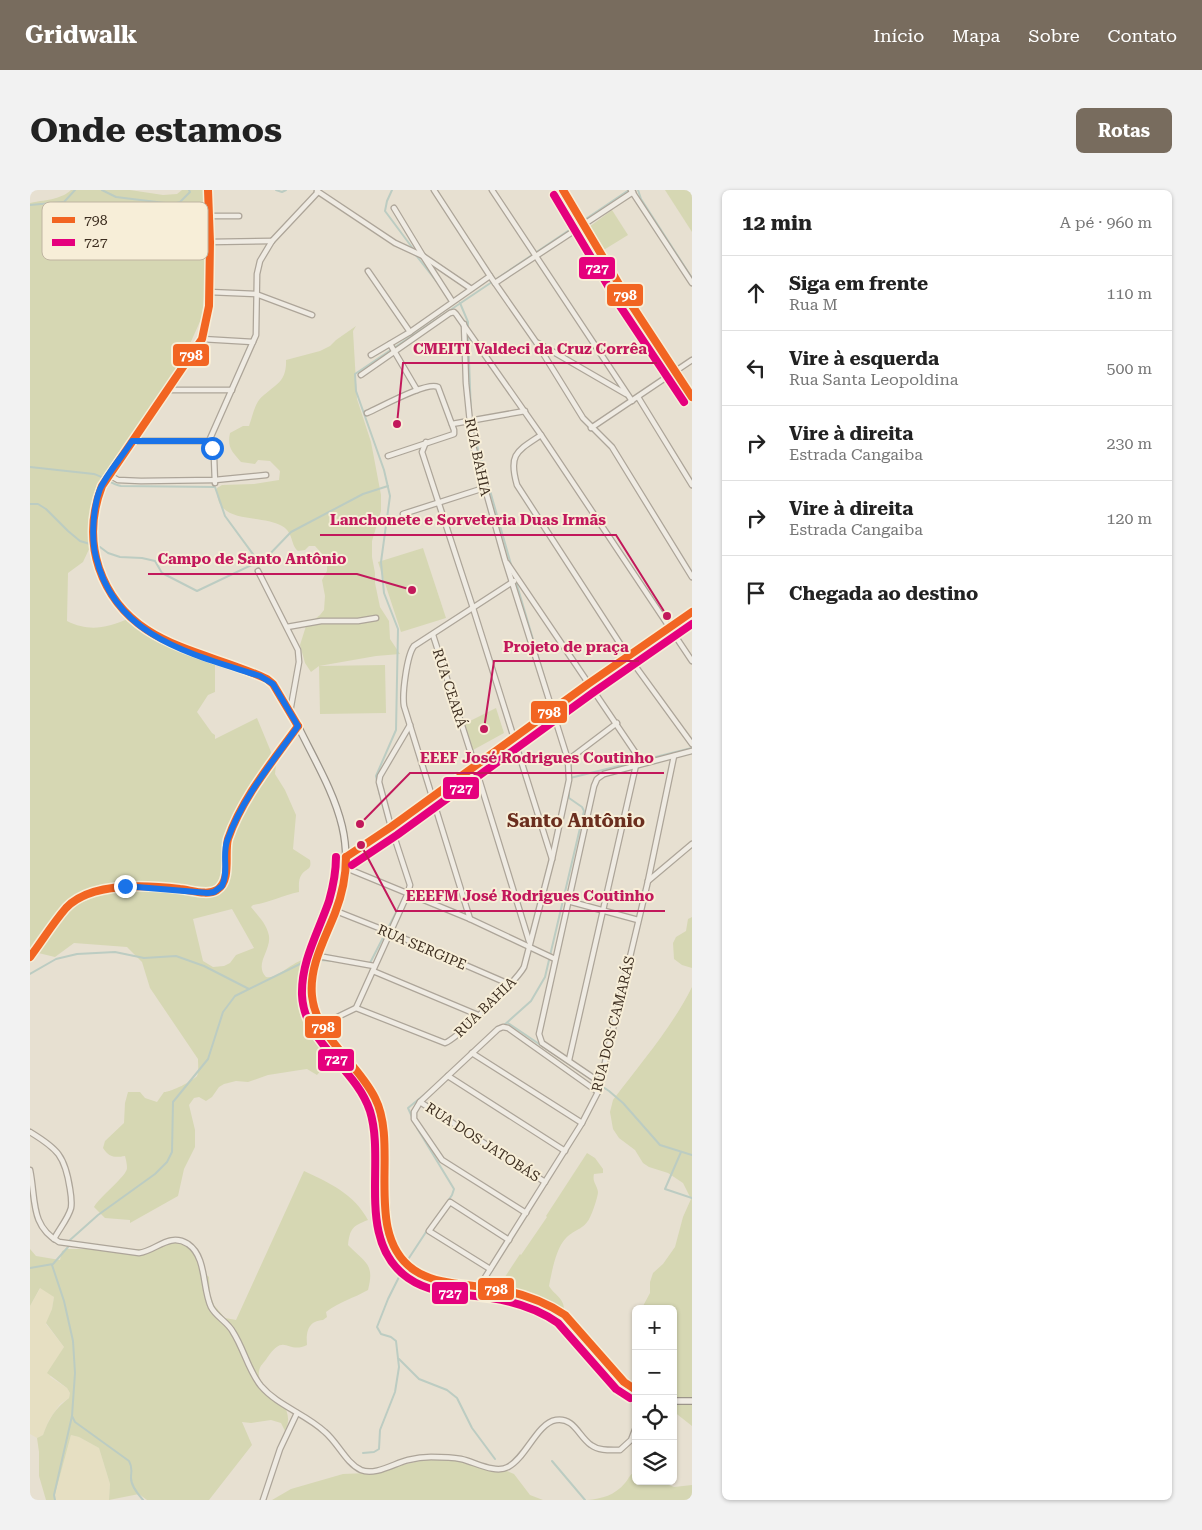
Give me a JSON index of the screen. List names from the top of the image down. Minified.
{"streets":{"street":["RUA BAHIA","RUA CEARÁ","RUA SERGIPE","RUA DOS CAMARÁS","RUA DOS JATOBÁS"]},"crossings":[["RUA BAHIA","RUA CEARÁ"],["RUA BAHIA","RUA SERGIPE"],["RUA DOS CAMARÁS","RUA DOS JATOBÁS"]],"districts":["Santo Antônio"],"places":["CMEITI Valdeci da Cruz Corrêa","Campo de Santo Antônio","Lanchonete e Sorveteria Duas Irmãs","Projeto de praça","EEEF José Rodrigues Coutinho","EEEFM José Rodrigues Coutinho"],"lines":["transit line 798","transit line 727"],"legend":["798","727"],"page":{"header":"Gridwalk","nav":["Início","Mapa","Sobre","Contato"],"buttons":"Rotas","title":"Onde estamos","heading":["12 min","A pé · 960 m"],"list":[["Siga em frente","Rua M","110 m"],["Vire à esquerda","Rua Santa Leopoldina","500 m"],["Vire à direita","Estrada Cangaiba","230 m"],["Vire à direita","Estrada Cangaiba","120 m"],"Chegada ao destino"],"map_buttons":["+","−"]}}
